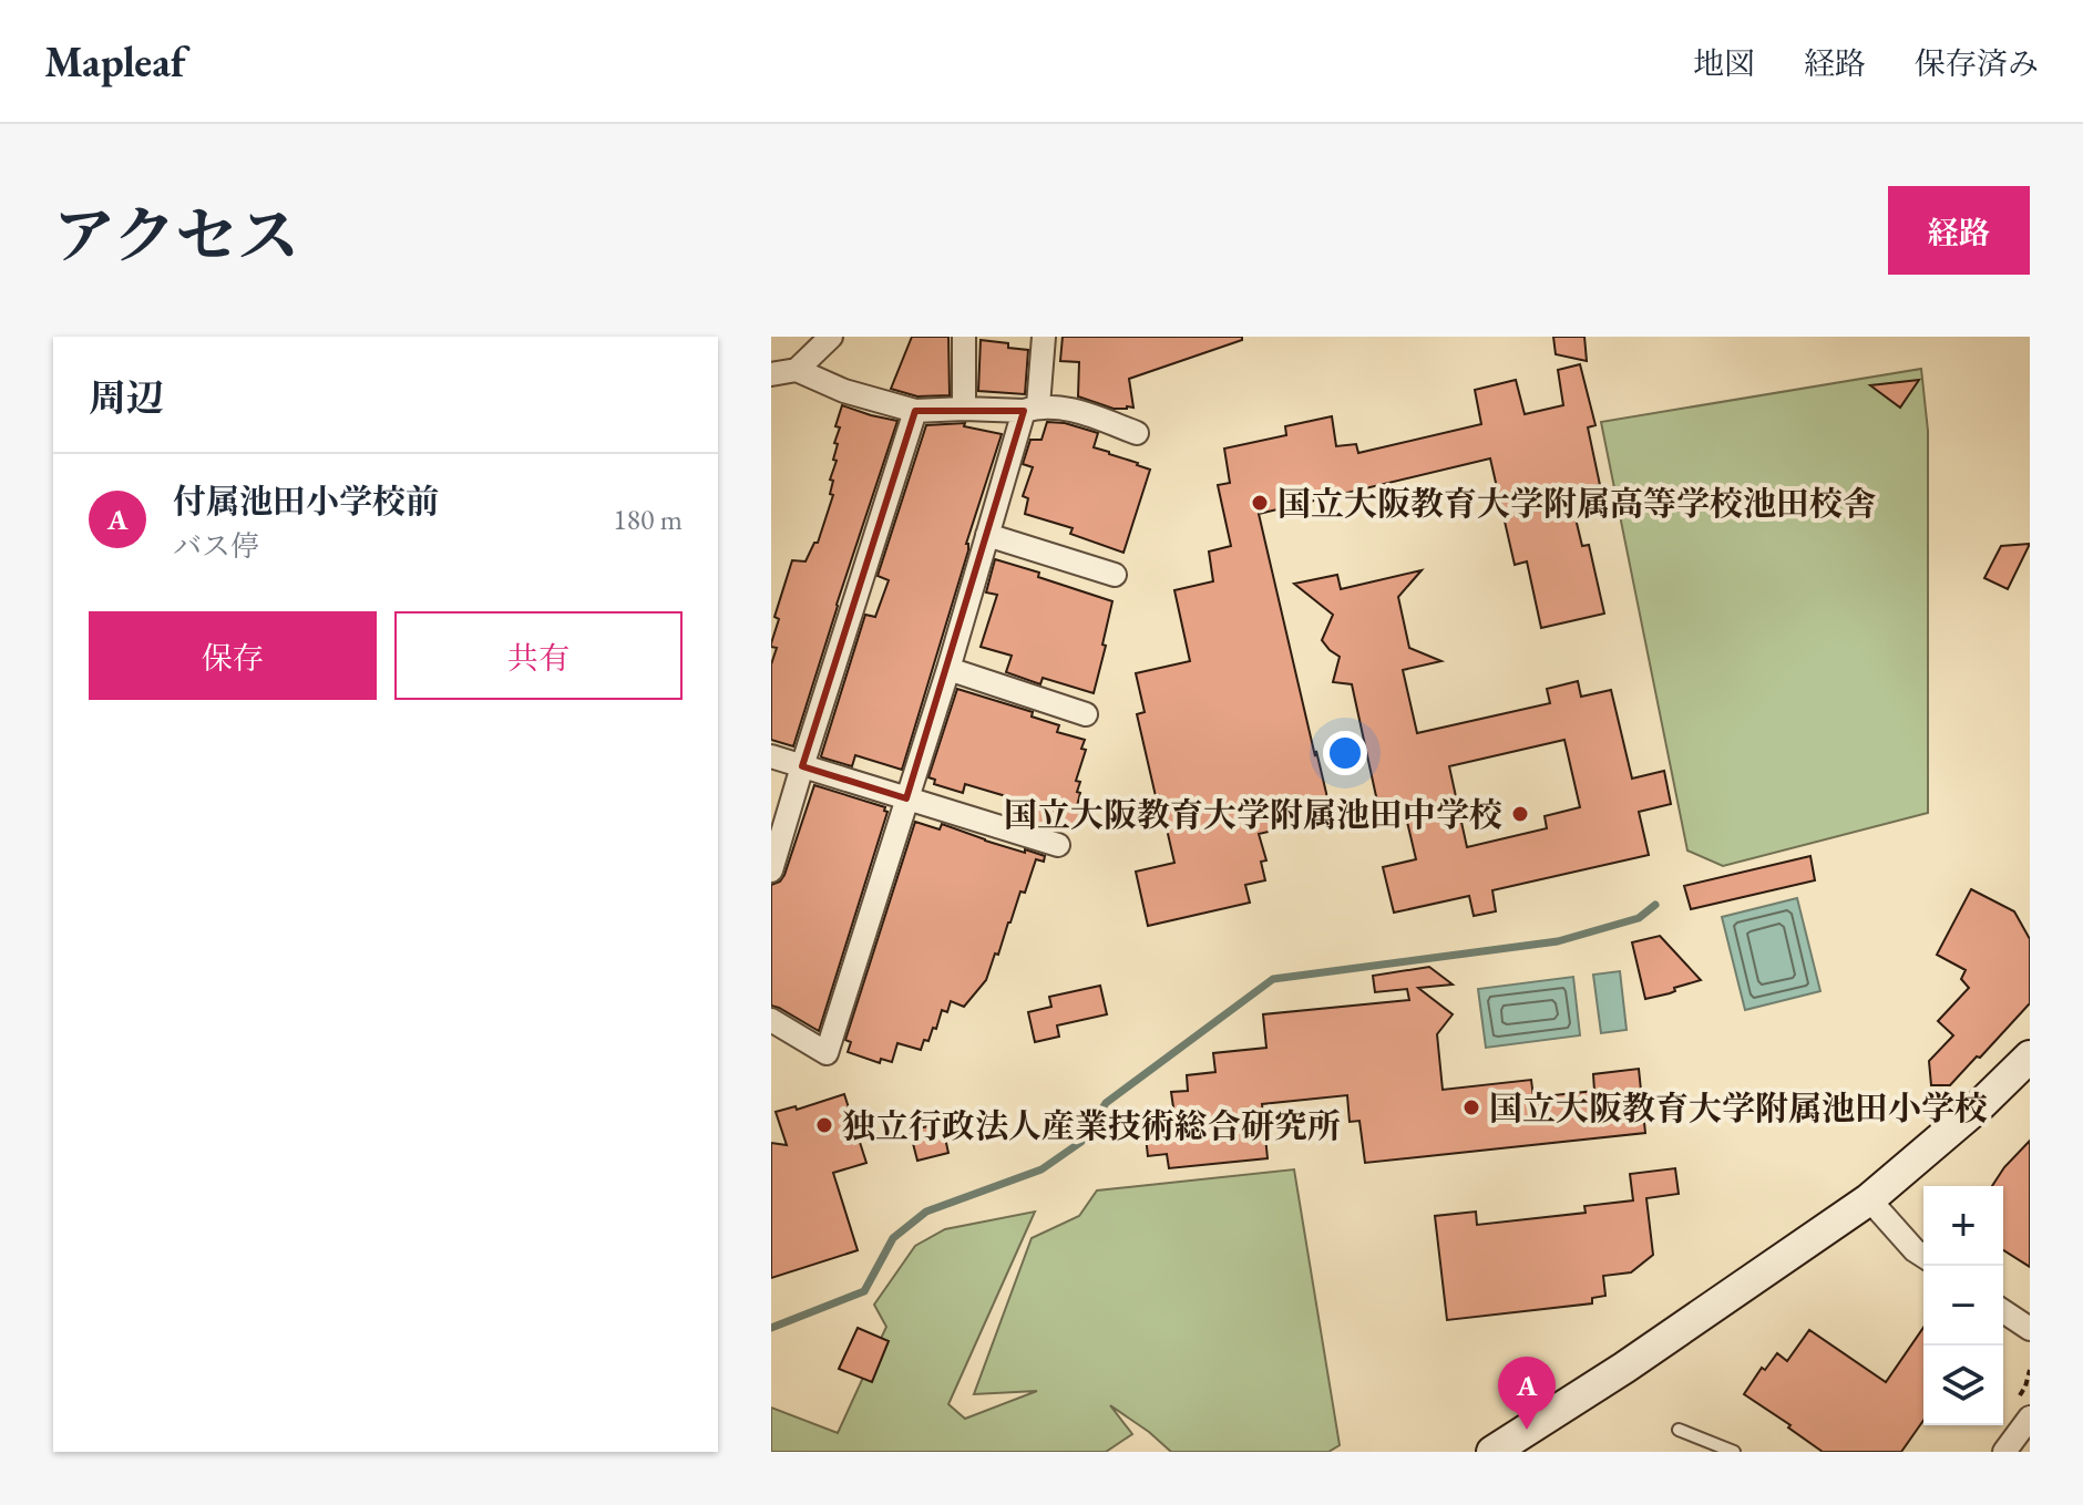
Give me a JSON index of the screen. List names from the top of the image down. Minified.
{"places":["国立大阪教育大学附属高等学校池田校舎","国立大阪教育大学附属池田中学校","国立大阪教育大学附属池田小学校","独立行政法人産業技術総合研究所"],"page":{"header":"Mapleaf","nav":["地図","経路","保存済み"],"title":"アクセス","buttons":["経路",["保存","共有"]],"heading":"周辺","list":[{"mark":"A","name":"付属池田小学校前","note":"バス停","value":"180 m"}],"map_buttons":["+","−"],"pins":"A"}}
